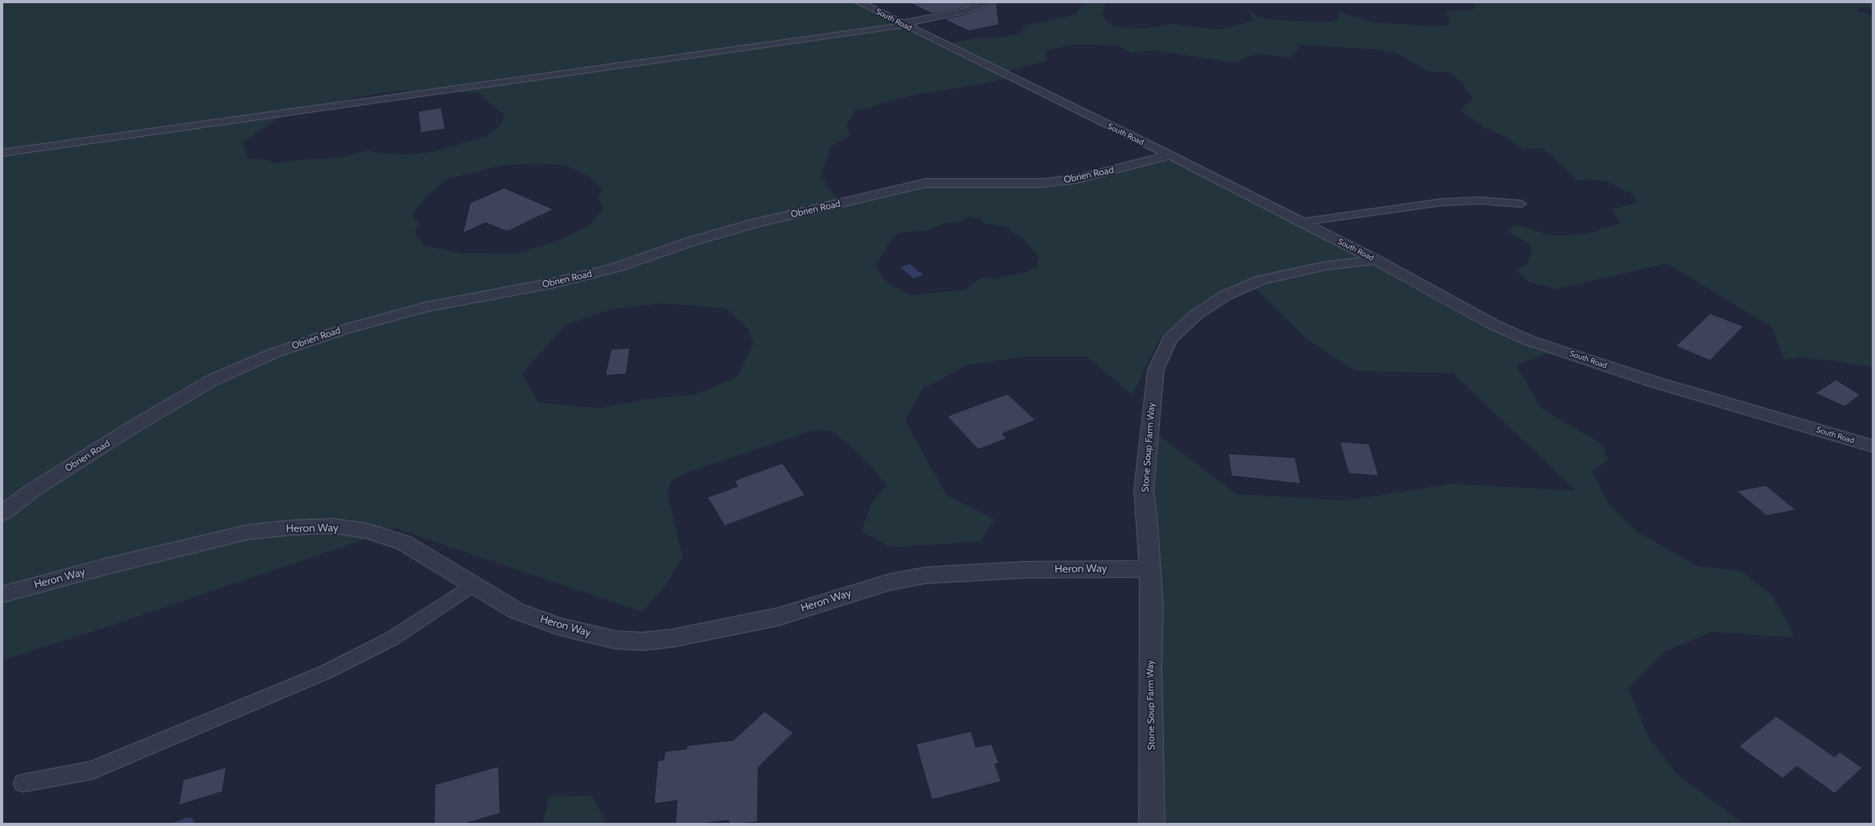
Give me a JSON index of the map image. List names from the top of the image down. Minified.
{"streets":{"street":["South Road","Obrien Road","Stone Soup Farm Way","Heron Way"]},"crossings":[["South Road","Obrien Road"],["South Road","Stone Soup Farm Way"],["Stone Soup Farm Way","Heron Way"]]}
